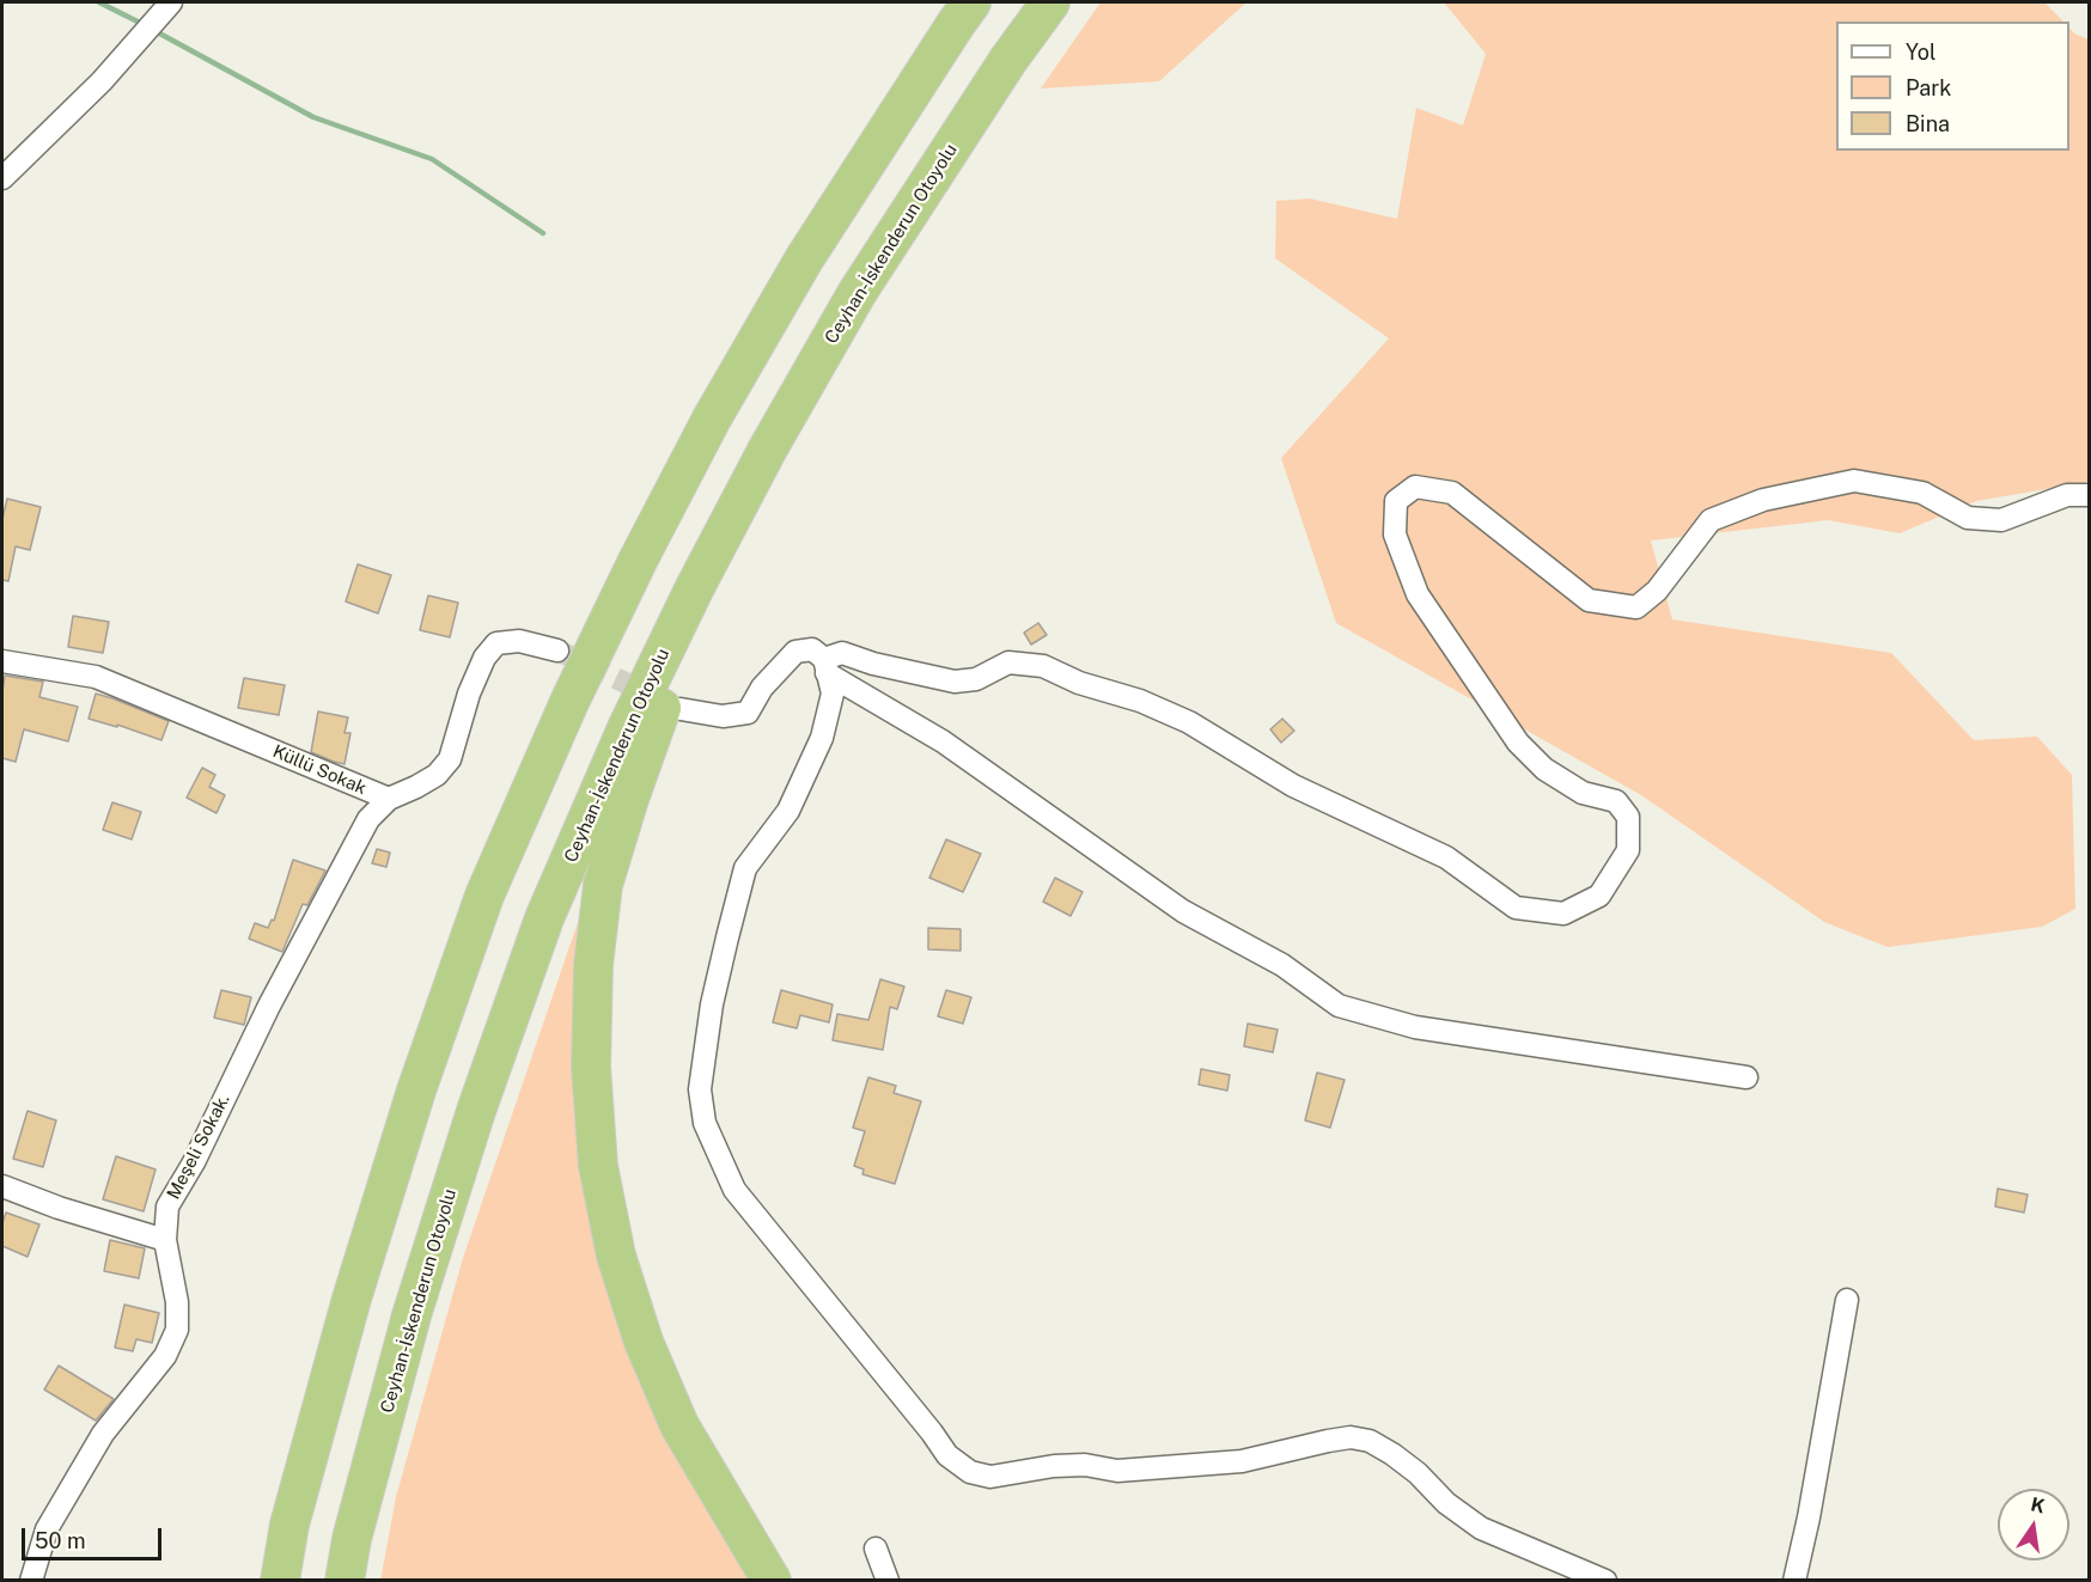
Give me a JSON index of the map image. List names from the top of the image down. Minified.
{"streets":{"highway":["Ceyhan-İskenderun Otoyolu"],"street":["Küllü Sokak","Meşeli Sokak."]},"crossings":[["Küllü Sokak","Meşeli Sokak."]],"legend":["Yol","Park","Bina"],"scale_bar":"50 m","north":"top"}
